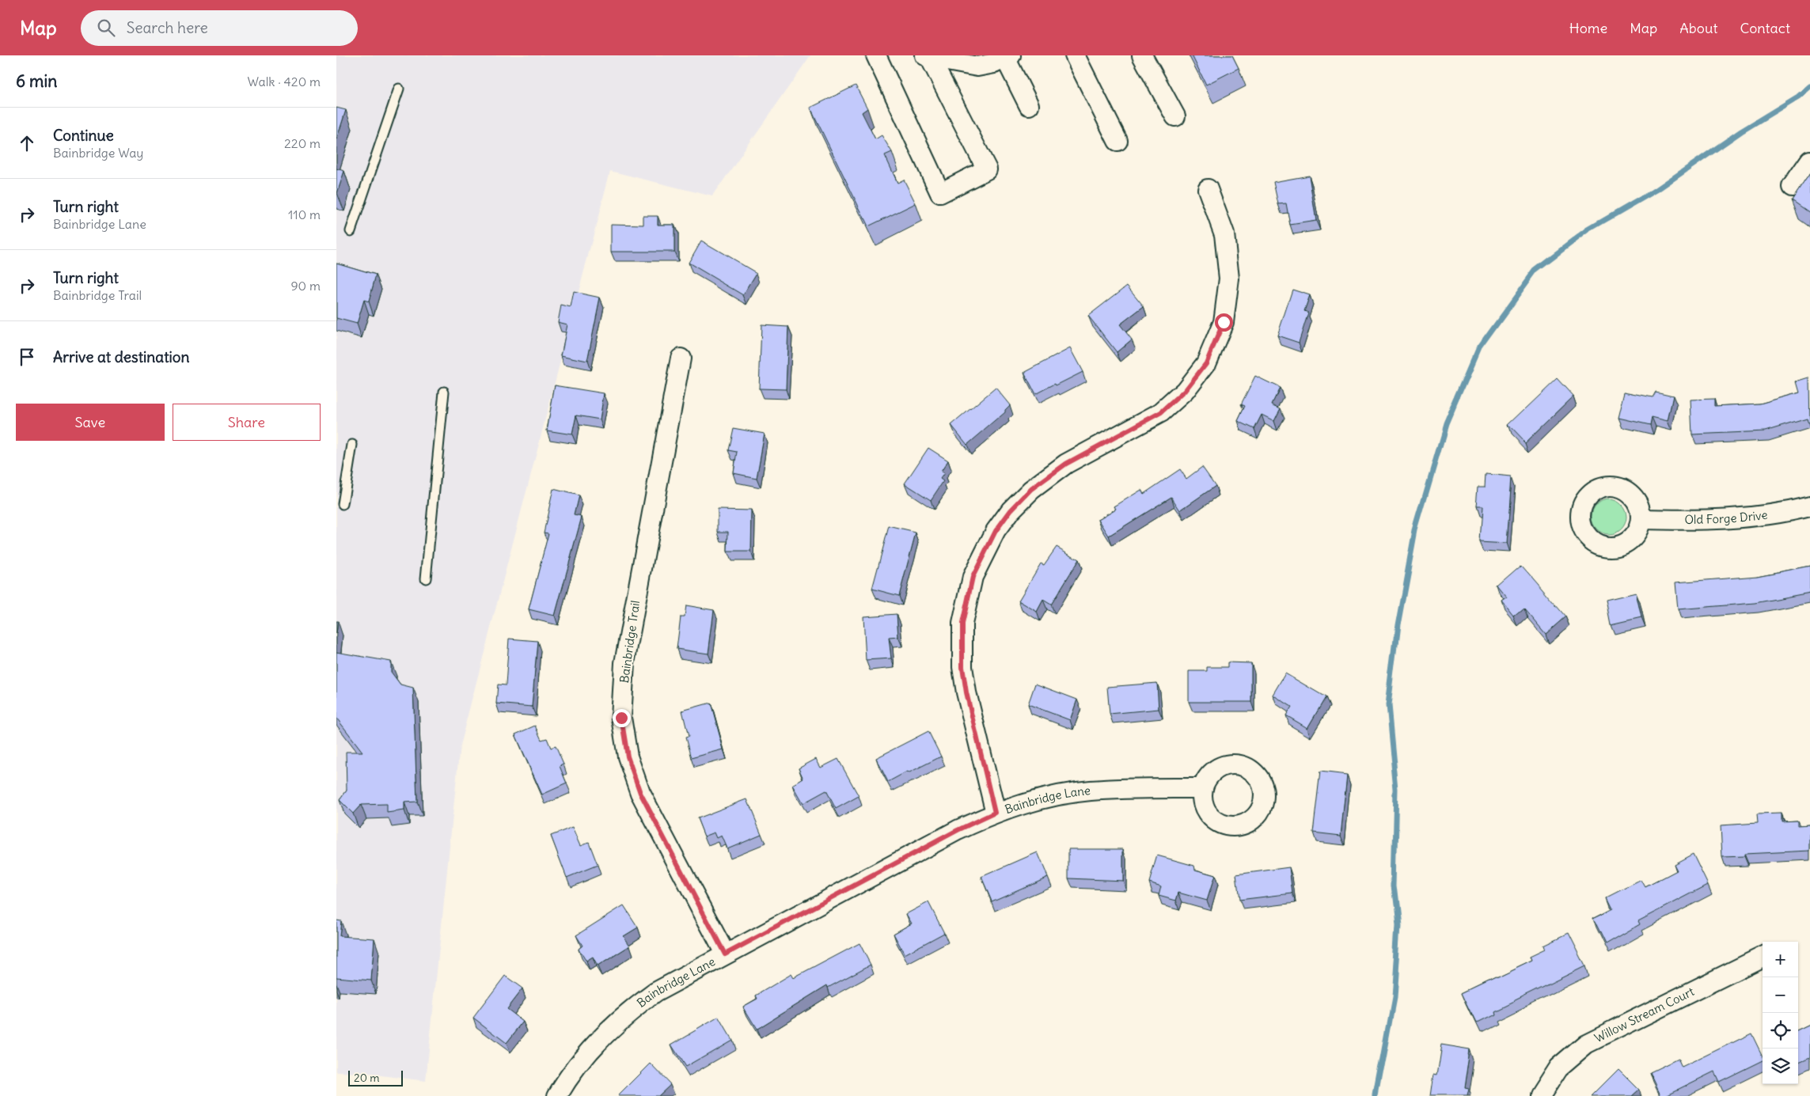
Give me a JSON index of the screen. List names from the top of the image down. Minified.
{"streets":{"street":["Old Forge Drive","Bainbridge Trail","Bainbridge Lane","Willow Stream Court"]},"crossings":[["Bainbridge Trail","Bainbridge Lane"]],"scale_bar":"20 m","page":{"header":"Map","search":"Search here","nav":["Home","Map","About","Contact"],"heading":["6 min","Walk · 420 m"],"list":[["Continue","Bainbridge Way","220 m"],["Turn right","Bainbridge Lane","110 m"],["Turn right","Bainbridge Trail","90 m"],"Arrive at destination"],"buttons":["Save","Share"],"map_buttons":["+","−"],"scale":"20 m"}}
